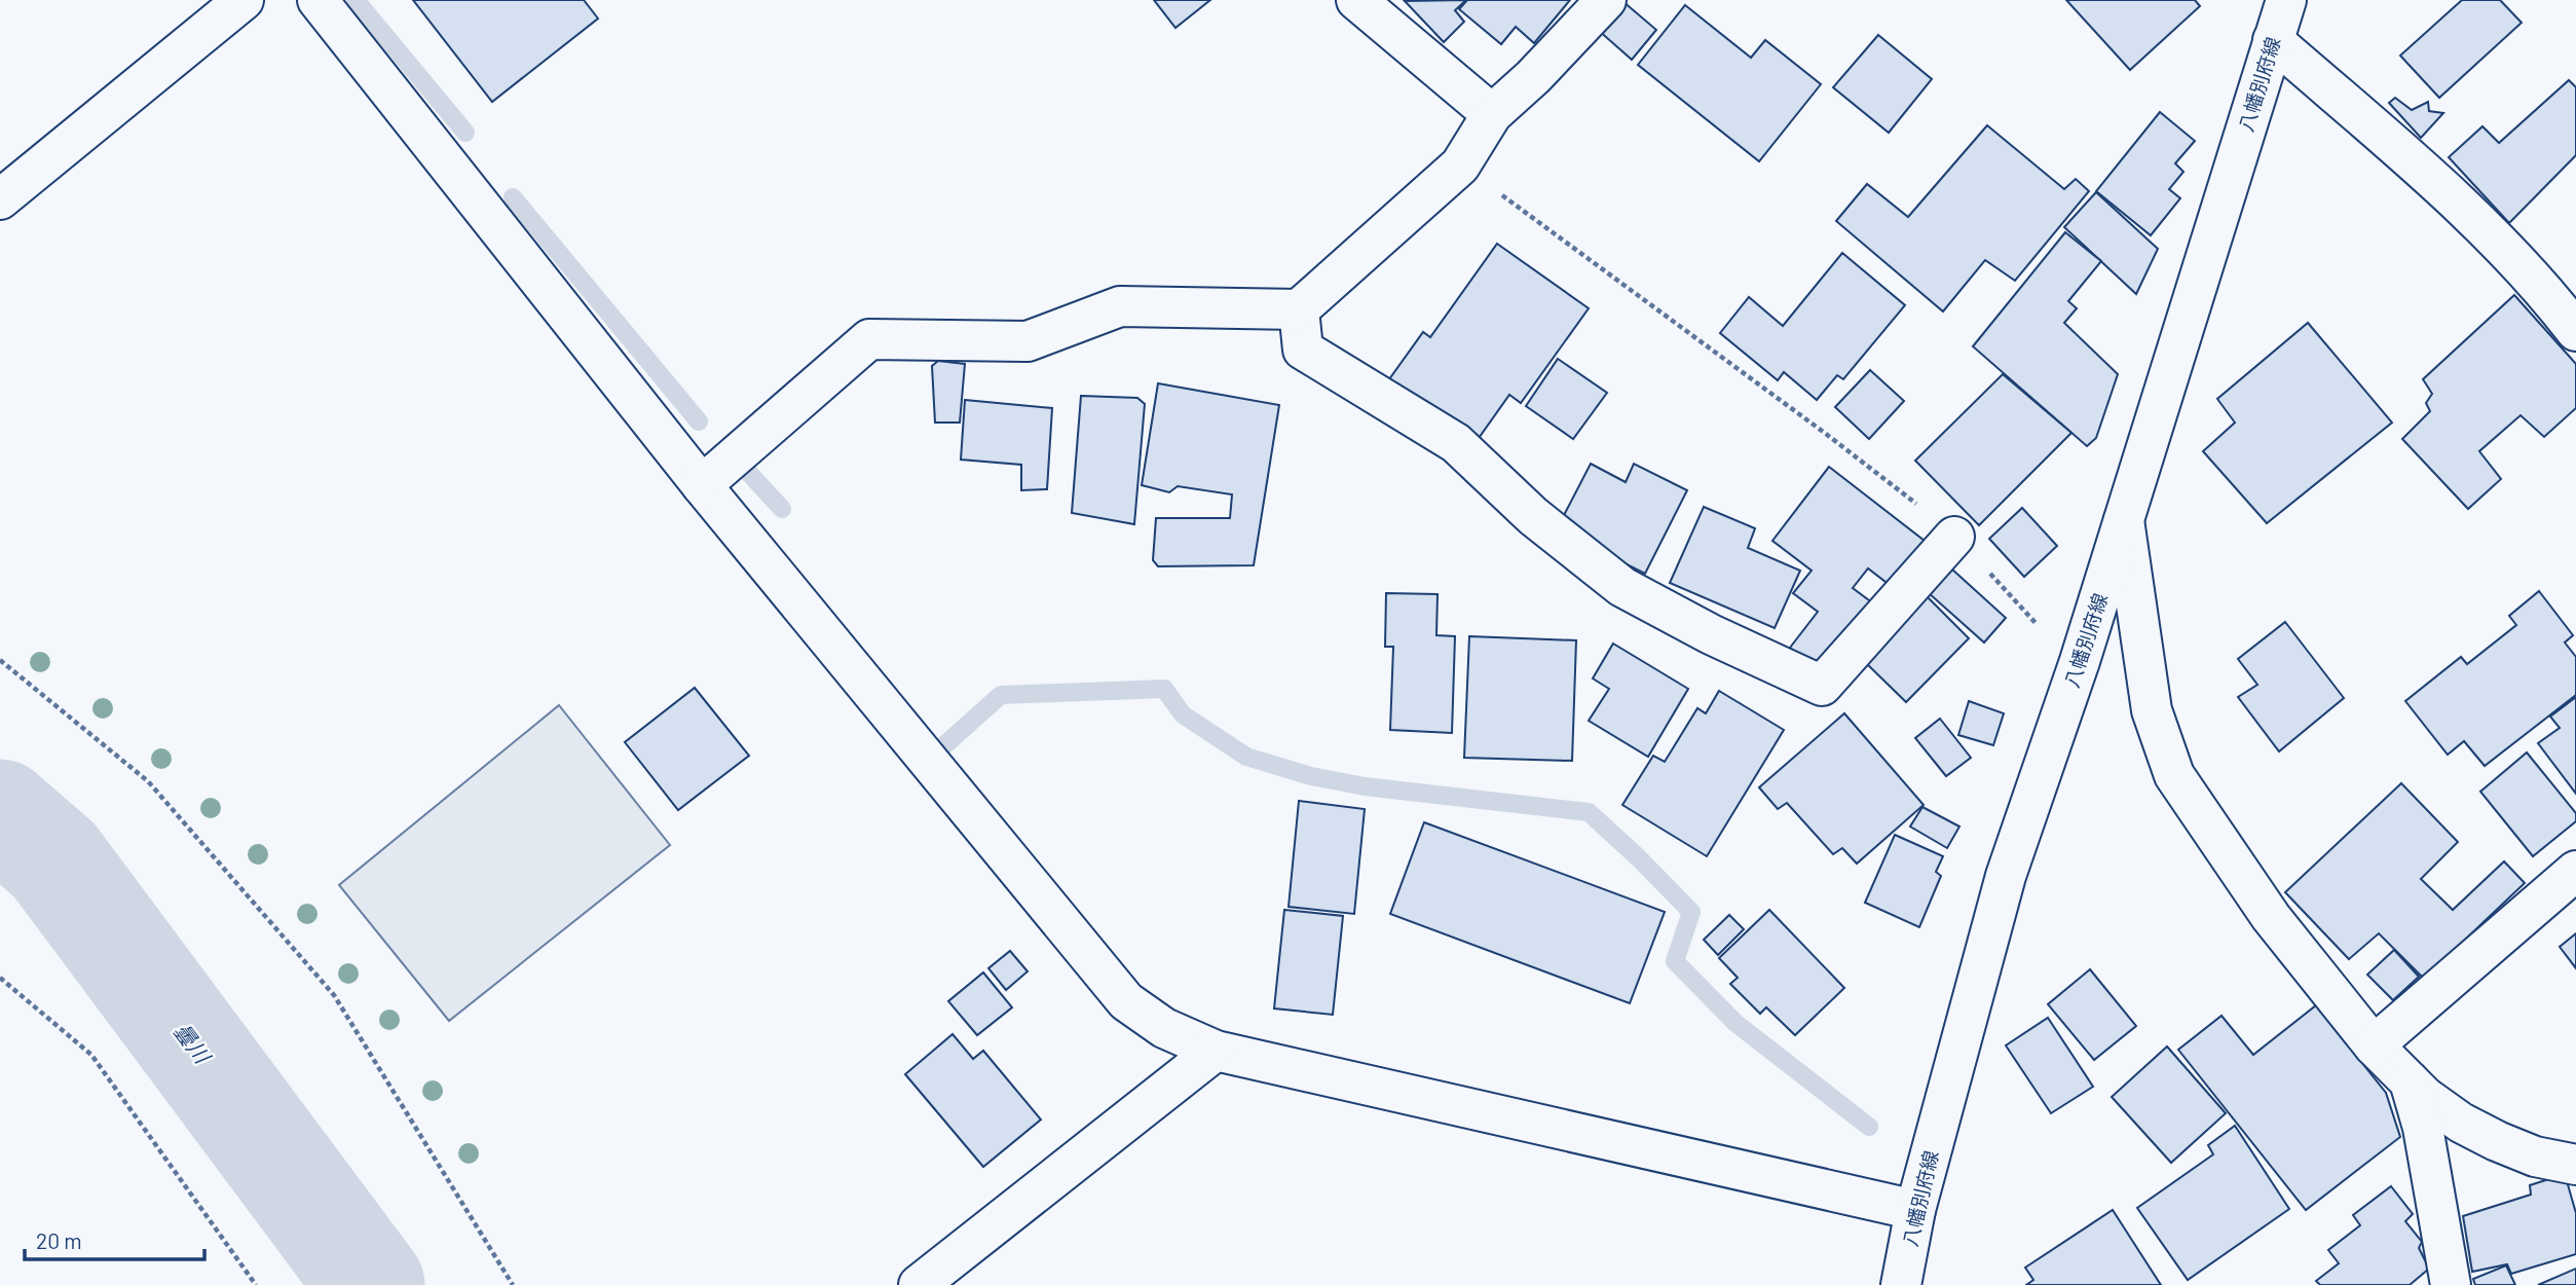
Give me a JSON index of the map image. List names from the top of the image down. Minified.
{"streets":{"street":["八幡別府線"]},"water":["曇川"],"scale_bar":"20 m"}
